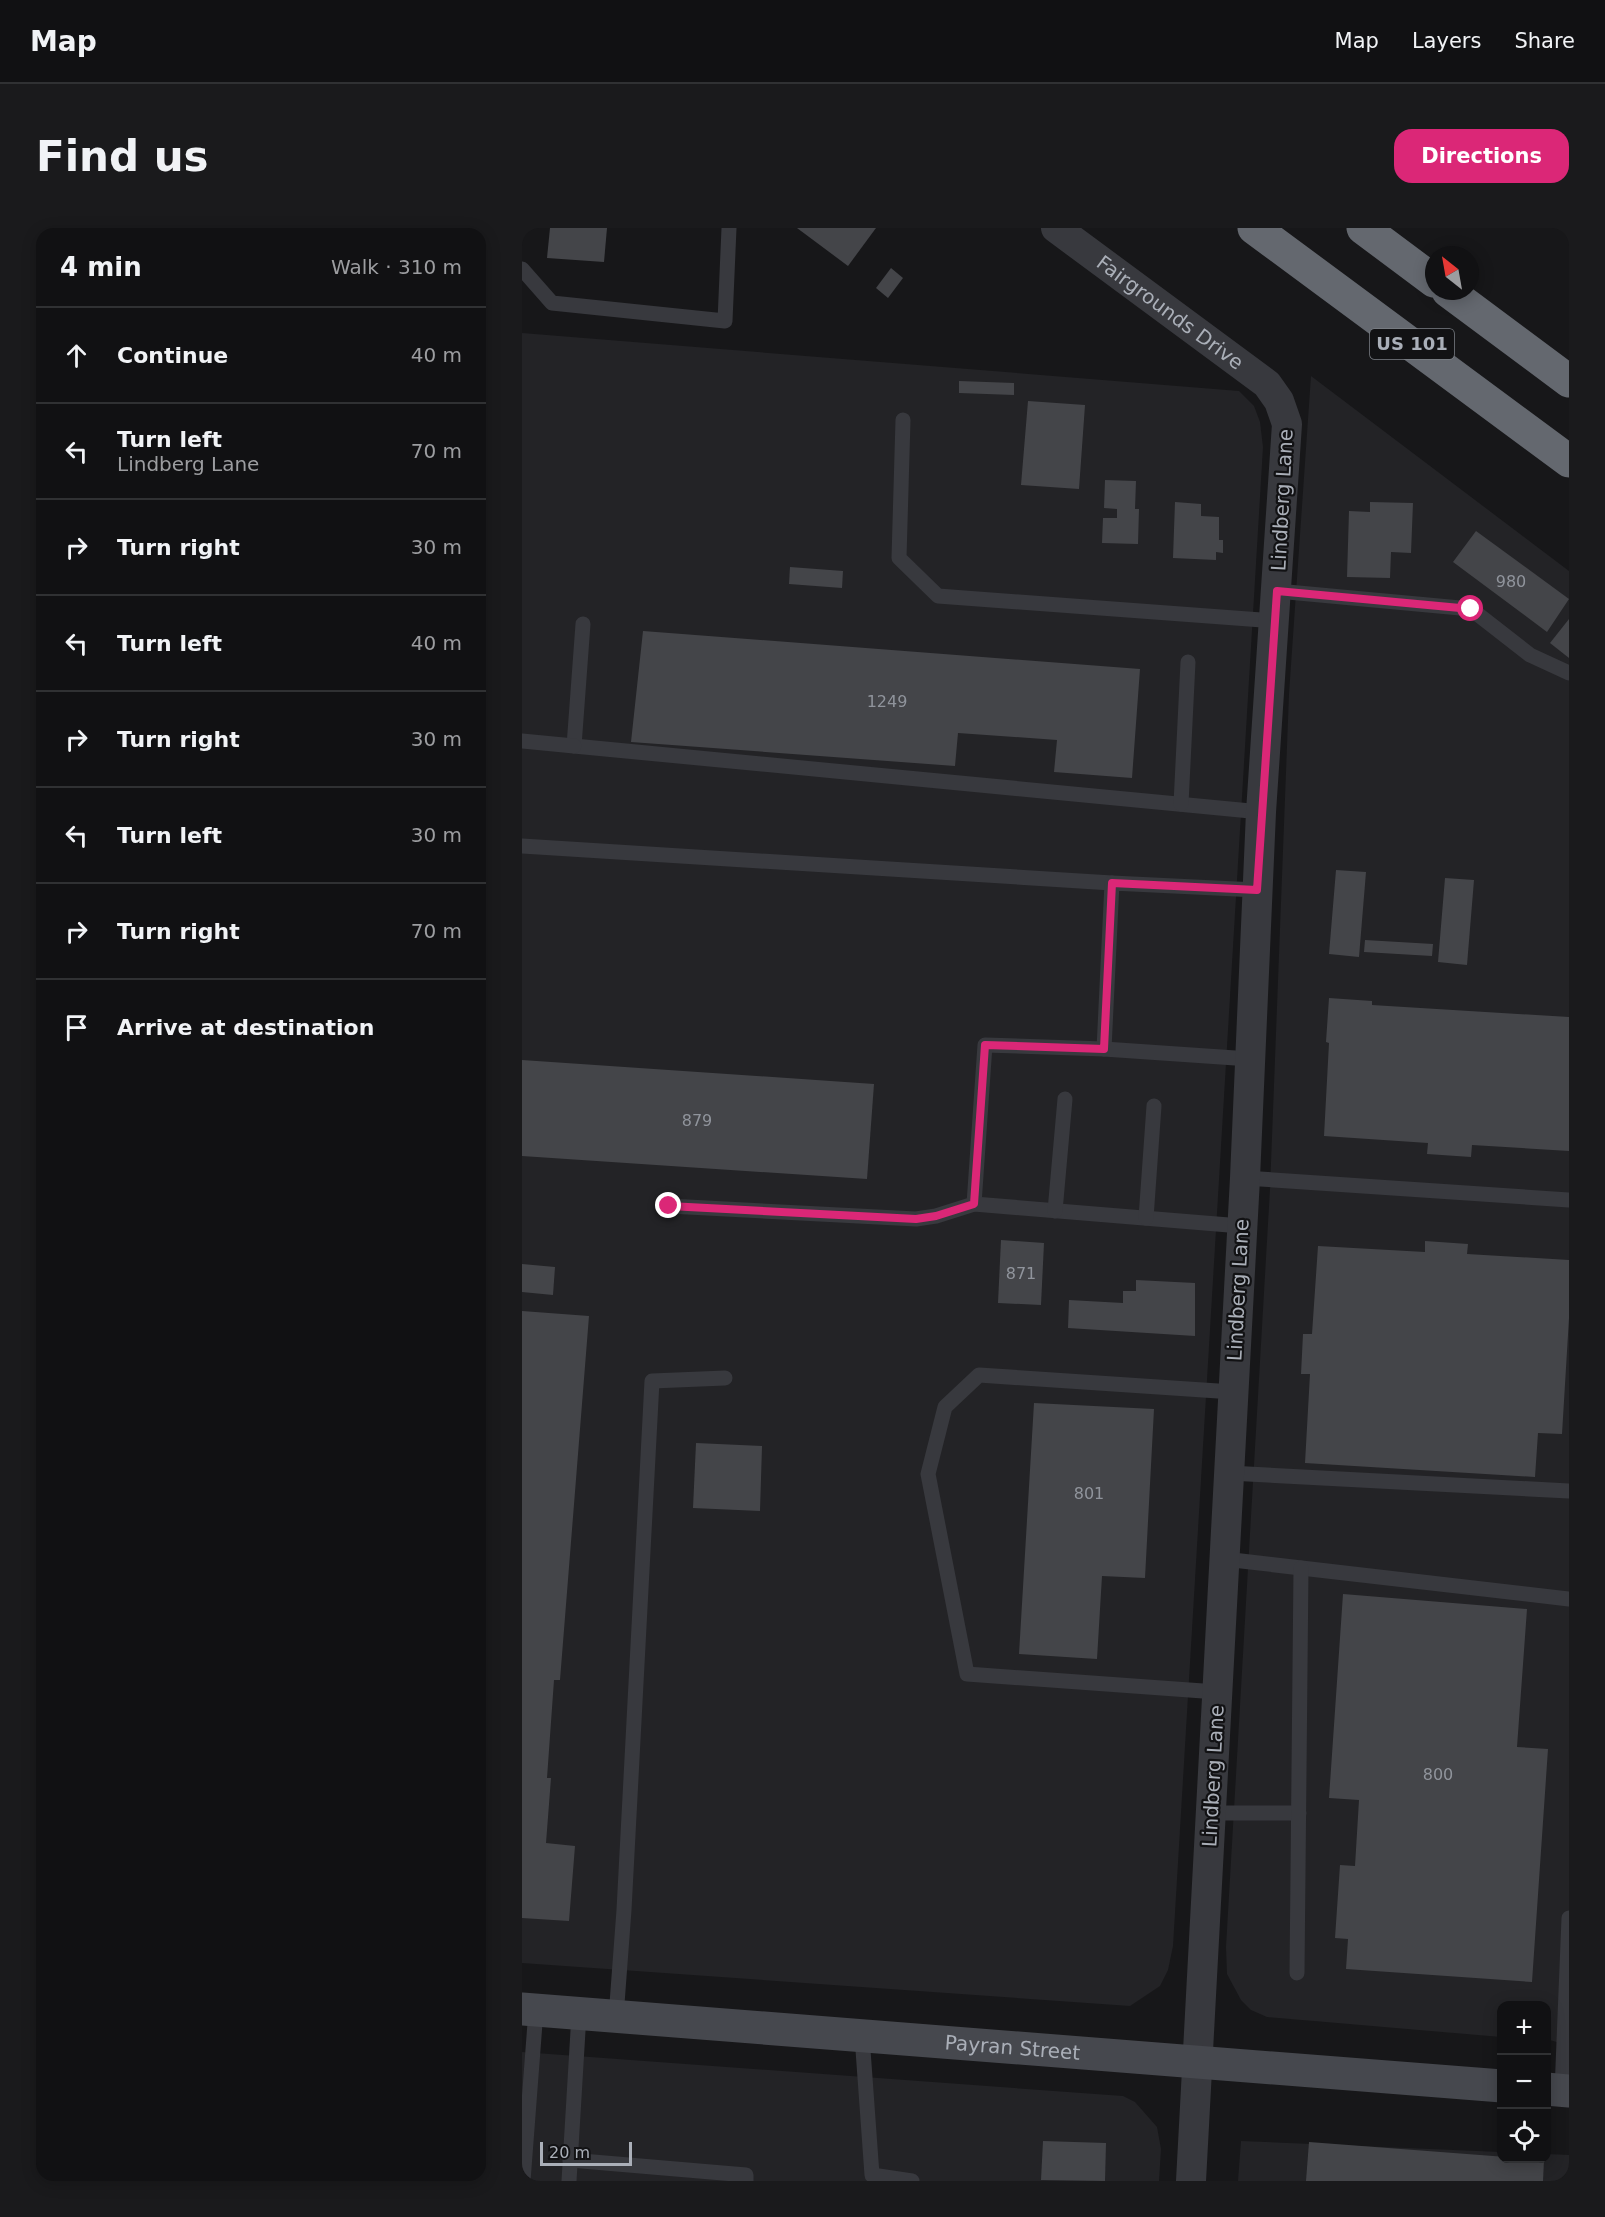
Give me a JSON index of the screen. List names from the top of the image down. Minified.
{"streets":{"highway":["US 101"],"main road":["Payran Street"],"street":["Fairgrounds Drive","Lindberg Lane"]},"crossings":[["Fairgrounds Drive","Lindberg Lane"],["Lindberg Lane","Payran Street"]],"house_numbers":["980","1249","879","871","801","800"],"scale_bar":"20 m","north":"top left","page":{"header":"Map","nav":["Map","Layers","Share"],"buttons":"Directions","title":"Find us","heading":["4 min","Walk · 310 m"],"list":[["Continue","40 m"],["Turn left","Lindberg Lane","70 m"],["Turn right","30 m"],["Turn left","40 m"],["Turn right","30 m"],["Turn left","30 m"],["Turn right","70 m"],"Arrive at destination"],"map_buttons":["+","−"],"scale":"20 m"}}
